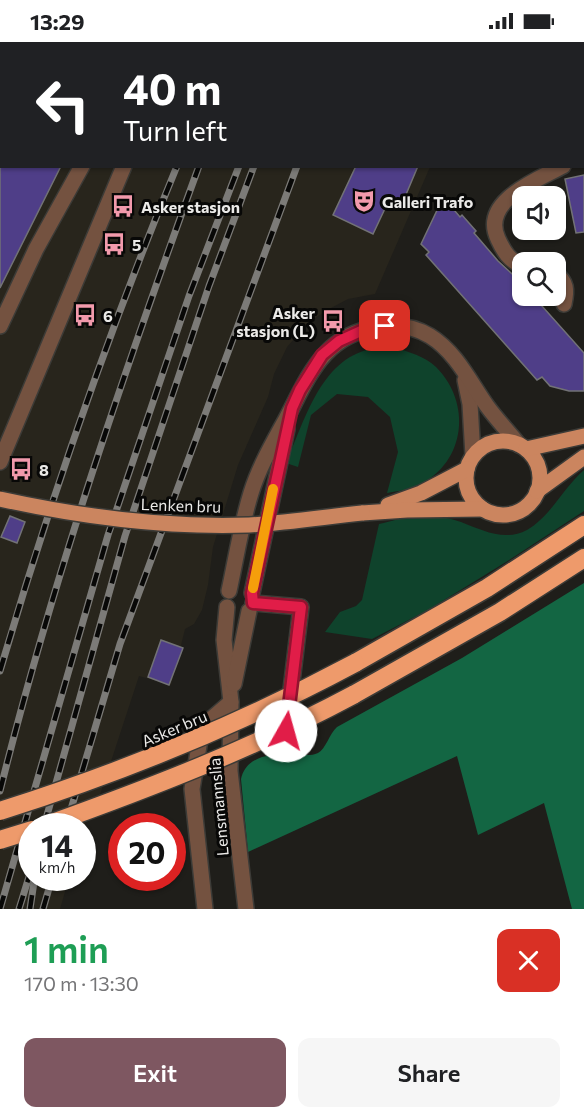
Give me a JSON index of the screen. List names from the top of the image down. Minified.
{"streets":{"highway":["Asker bru"],"main road":["Lenken bru"],"street":["Lensmannslia"]},"crossings":[["Lenken bru","Lensmannslia"]],"places":{"theatre":["Galleri Trafo"],"bus stop":["Asker stasjon","5","6","Asker stasjon (L)","8"]},"page":{"status":"13:29","turn":["40 m","Turn left"],"speed":"14 km/h","limit":"20","heading":["1 min","170 m · 13:30"],"buttons":["Exit","Share"]}}
